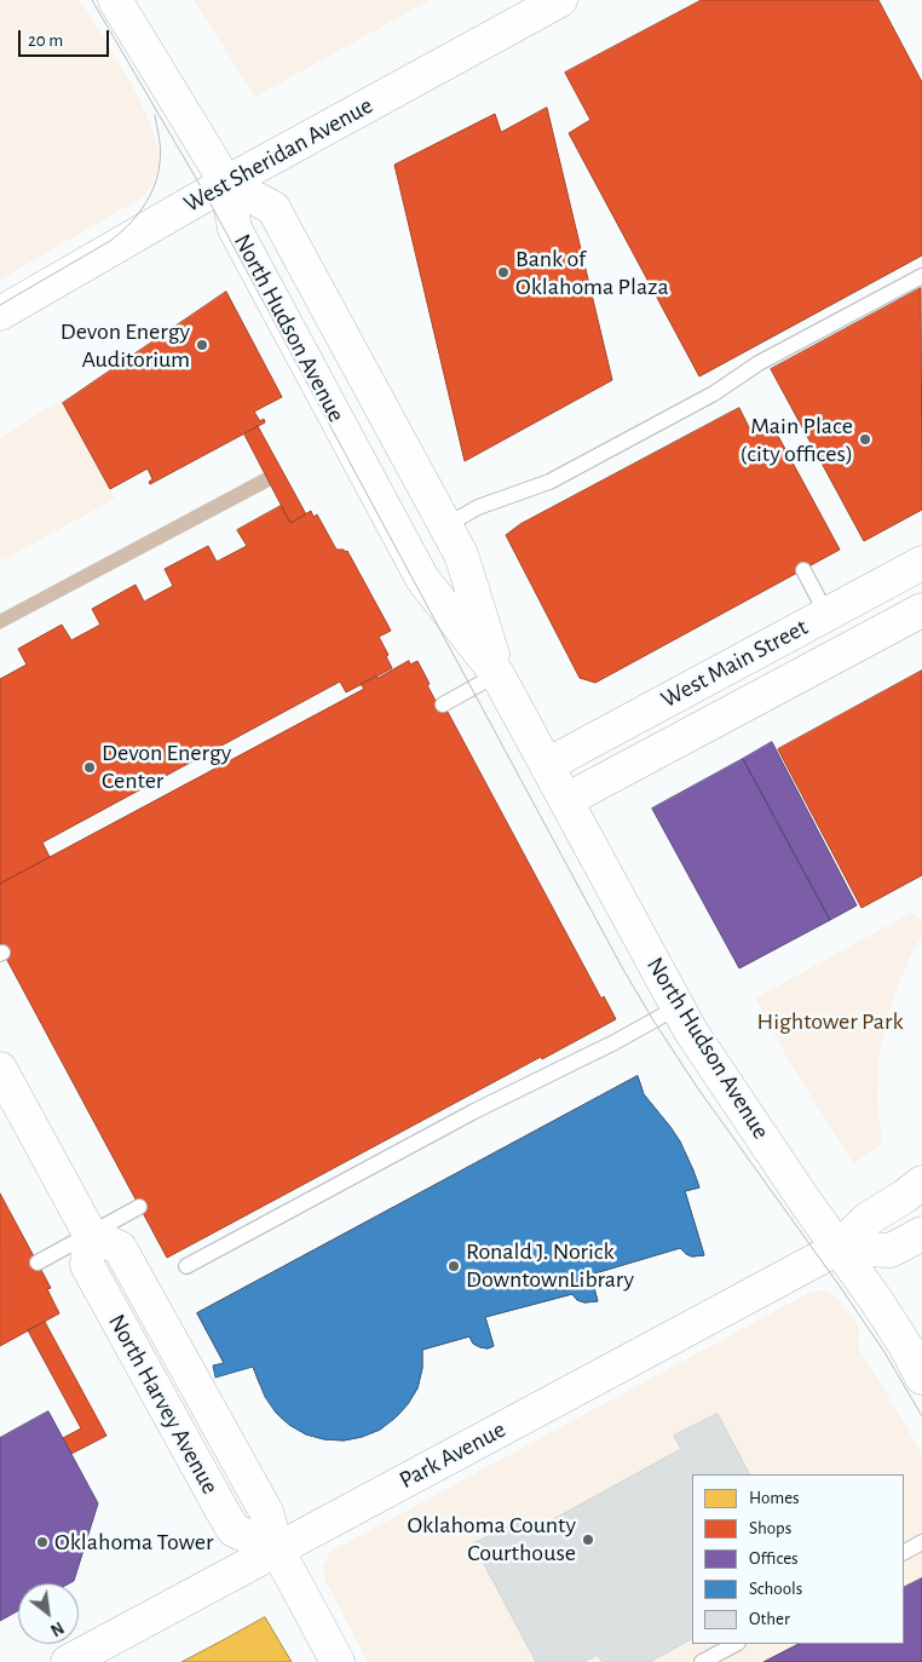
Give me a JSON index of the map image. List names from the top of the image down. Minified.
{"streets":{"main road":["West Sheridan Avenue","North Hudson Avenue","West Main Street","North Harvey Avenue","Park Avenue"]},"crossings":[["West Sheridan Avenue","North Hudson Avenue"],["North Hudson Avenue","West Main Street"],["North Hudson Avenue","Park Avenue"],["North Harvey Avenue","Park Avenue"]],"parks":["Hightower Park"],"places":["Bank of Oklahoma Plaza","Devon Energy Auditorium","Main Place (city offices)","Devon Energy Center","Ronald J. Norick DowntownLibrary","Oklahoma County Courthouse","Oklahoma Tower"],"legend":["Homes","Shops","Offices","Schools","Other"],"scale_bar":"20 m","north":"bottom right"}
